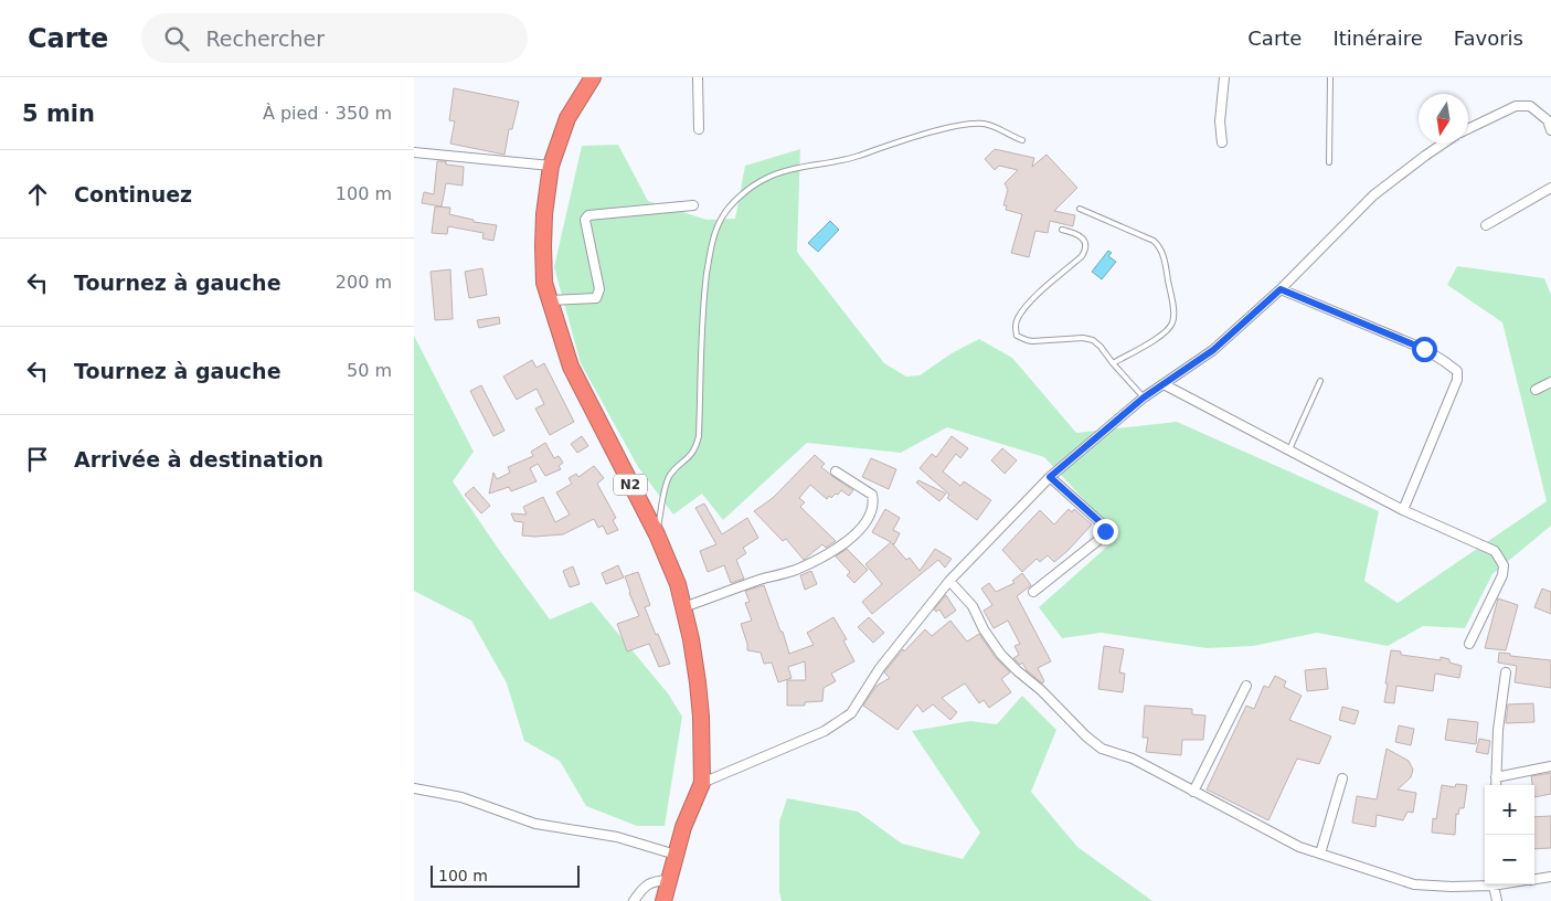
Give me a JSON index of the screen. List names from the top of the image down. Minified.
{"streets":{"highway":["N2"]},"scale_bar":"100 m","north":"bottom","page":{"header":"Carte","search":"Rechercher","nav":["Carte","Itinéraire","Favoris"],"heading":["5 min","À pied · 350 m"],"list":[["Continuez","100 m"],["Tournez à gauche","200 m"],["Tournez à gauche","50 m"],"Arrivée à destination"],"map_buttons":["+","−"],"scale":"100 m"}}
